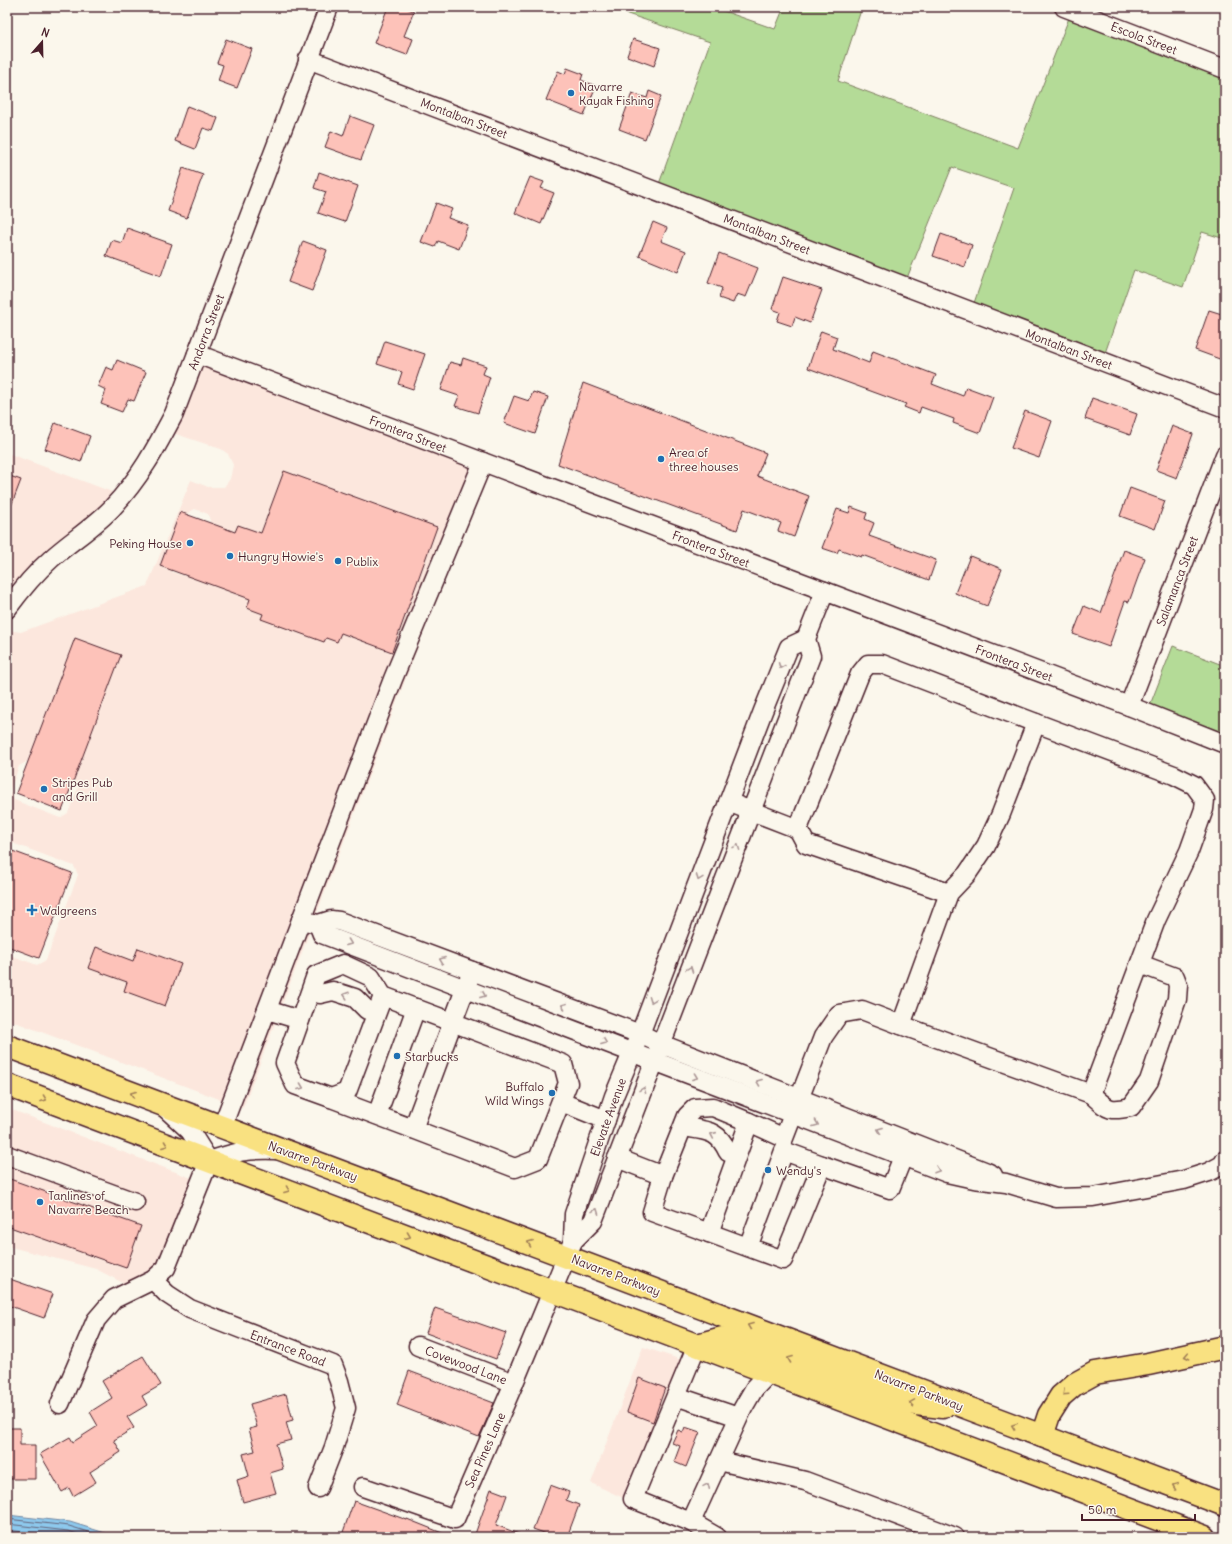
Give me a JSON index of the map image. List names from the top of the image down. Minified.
{"streets":{"highway":["Navarre Parkway"],"street":["Escola Street","Montalban Street","Andorra Street","Frontera Street","Salamanca Street","Elevate Avenue","Entrance Road","Covewood Lane","Sea Pines Lane"]},"crossings":[["Montalban Street","Andorra Street"],["Andorra Street","Frontera Street"],["Frontera Street","Salamanca Street"],["Elevate Avenue","Navarre Parkway"],["Covewood Lane","Sea Pines Lane"]],"places":{"other":["Navarre Kayak Fishing","Area of three houses","Peking House","Hungry Howie's","Publix","Stripes Pub and Grill","Starbucks","Buffalo Wild Wings","Wendy's","Tanlines of Navarre Beach"],"health":["Walgreens"]},"scale_bar":"50 m","north":"top"}
